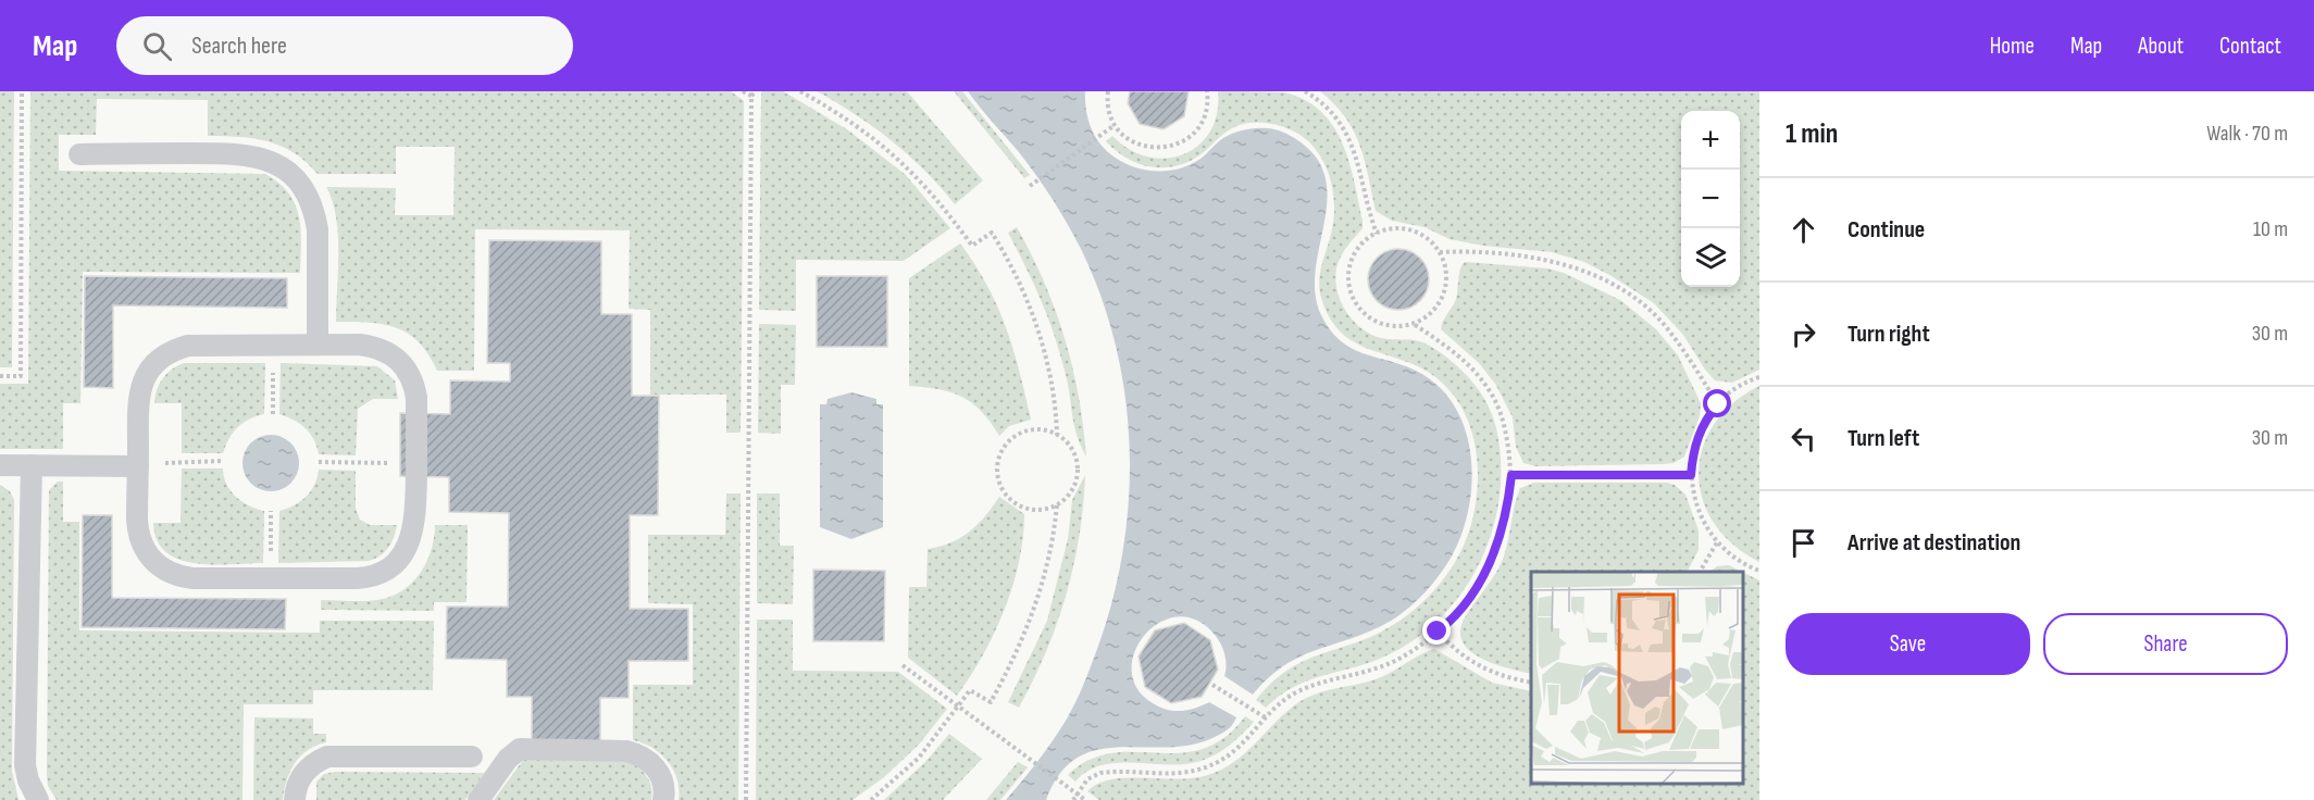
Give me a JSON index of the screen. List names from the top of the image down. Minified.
{"page":{"header":"Map","search":"Search here","nav":["Home","Map","About","Contact"],"heading":["1 min","Walk · 70 m"],"map_buttons":["+","−"],"list":[["Continue","10 m"],["Turn right","30 m"],["Turn left","30 m"],"Arrive at destination"],"buttons":["Save","Share"]}}
